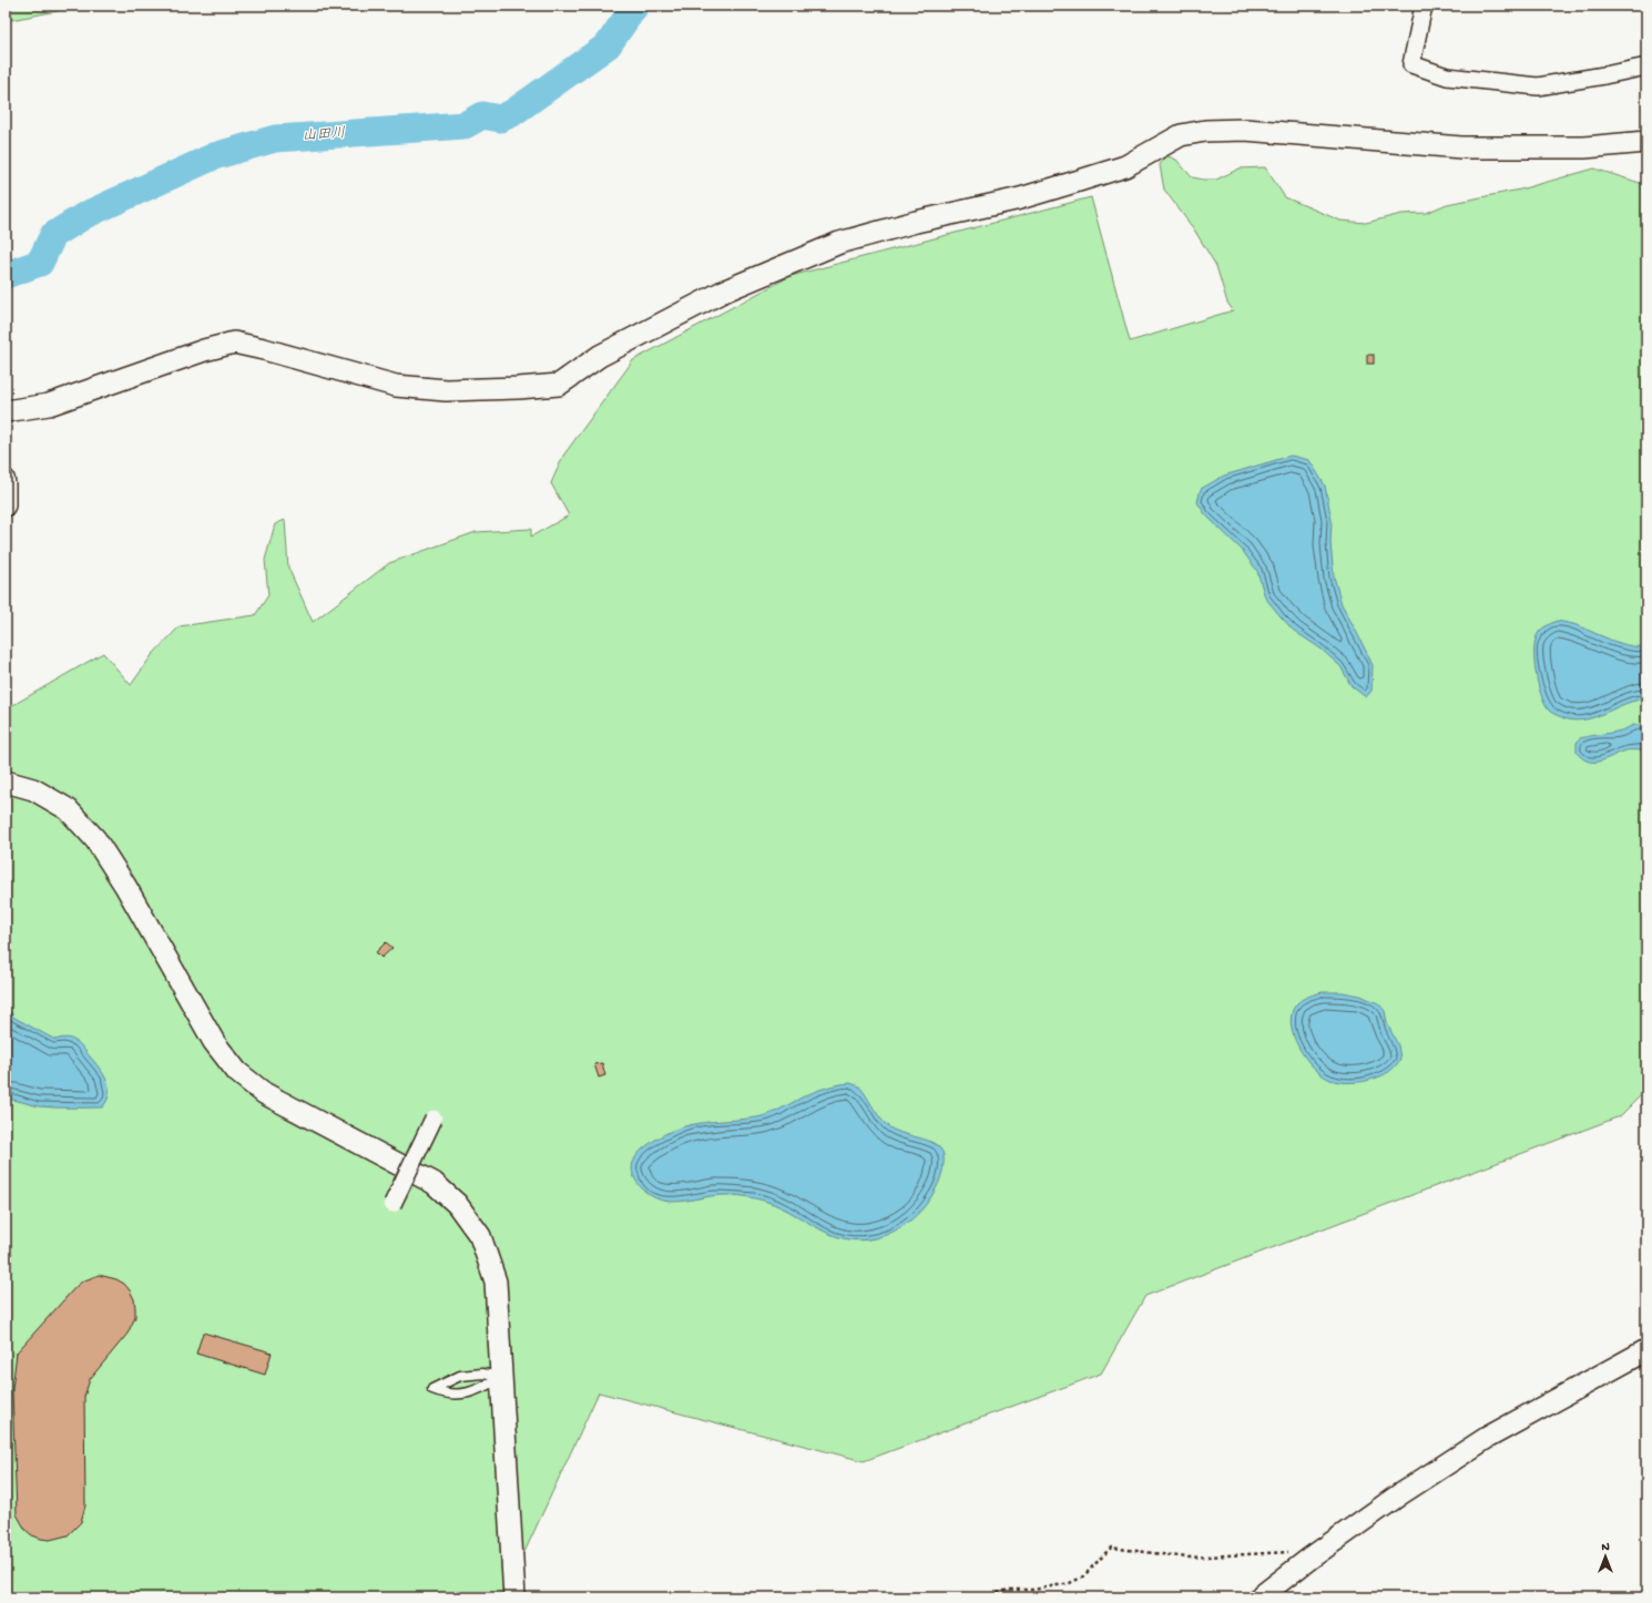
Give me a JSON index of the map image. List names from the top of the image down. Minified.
{"water":["山田川"],"north":"top"}
